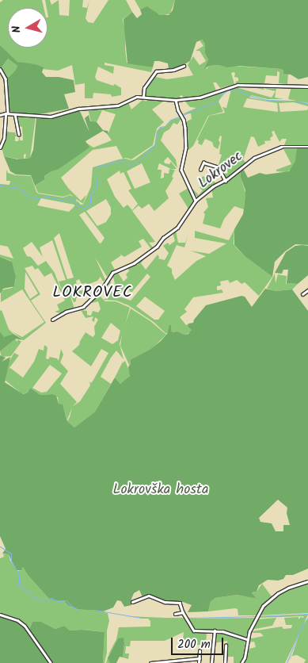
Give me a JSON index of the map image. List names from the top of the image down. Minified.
{"streets":{"street":["Lokrovec"]},"districts":["LOKROVEC"],"parks":["Lokrovška hosta"],"scale_bar":"200 m","north":"left"}
